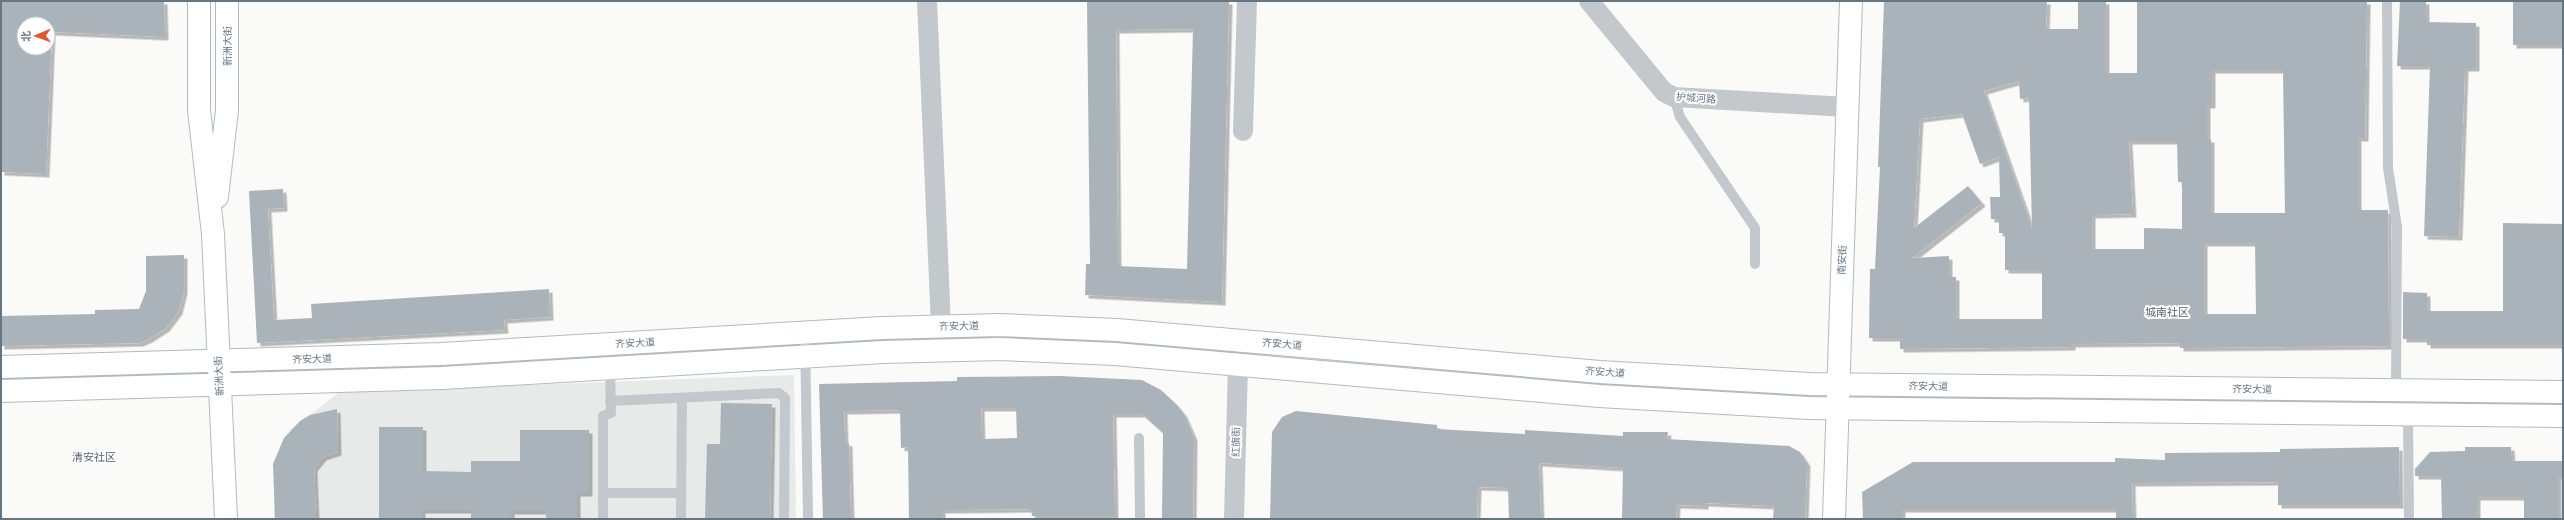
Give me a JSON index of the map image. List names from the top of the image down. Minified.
{"streets":{"main road":["新洲大街","南安街","齐安大道"],"street":["护城河路","红旗街"]},"crossings":[["新洲大街","齐安大道"],["护城河路","南安街"],["南安街","齐安大道"]],"districts":["城南社区","清安社区"],"north":"left"}
